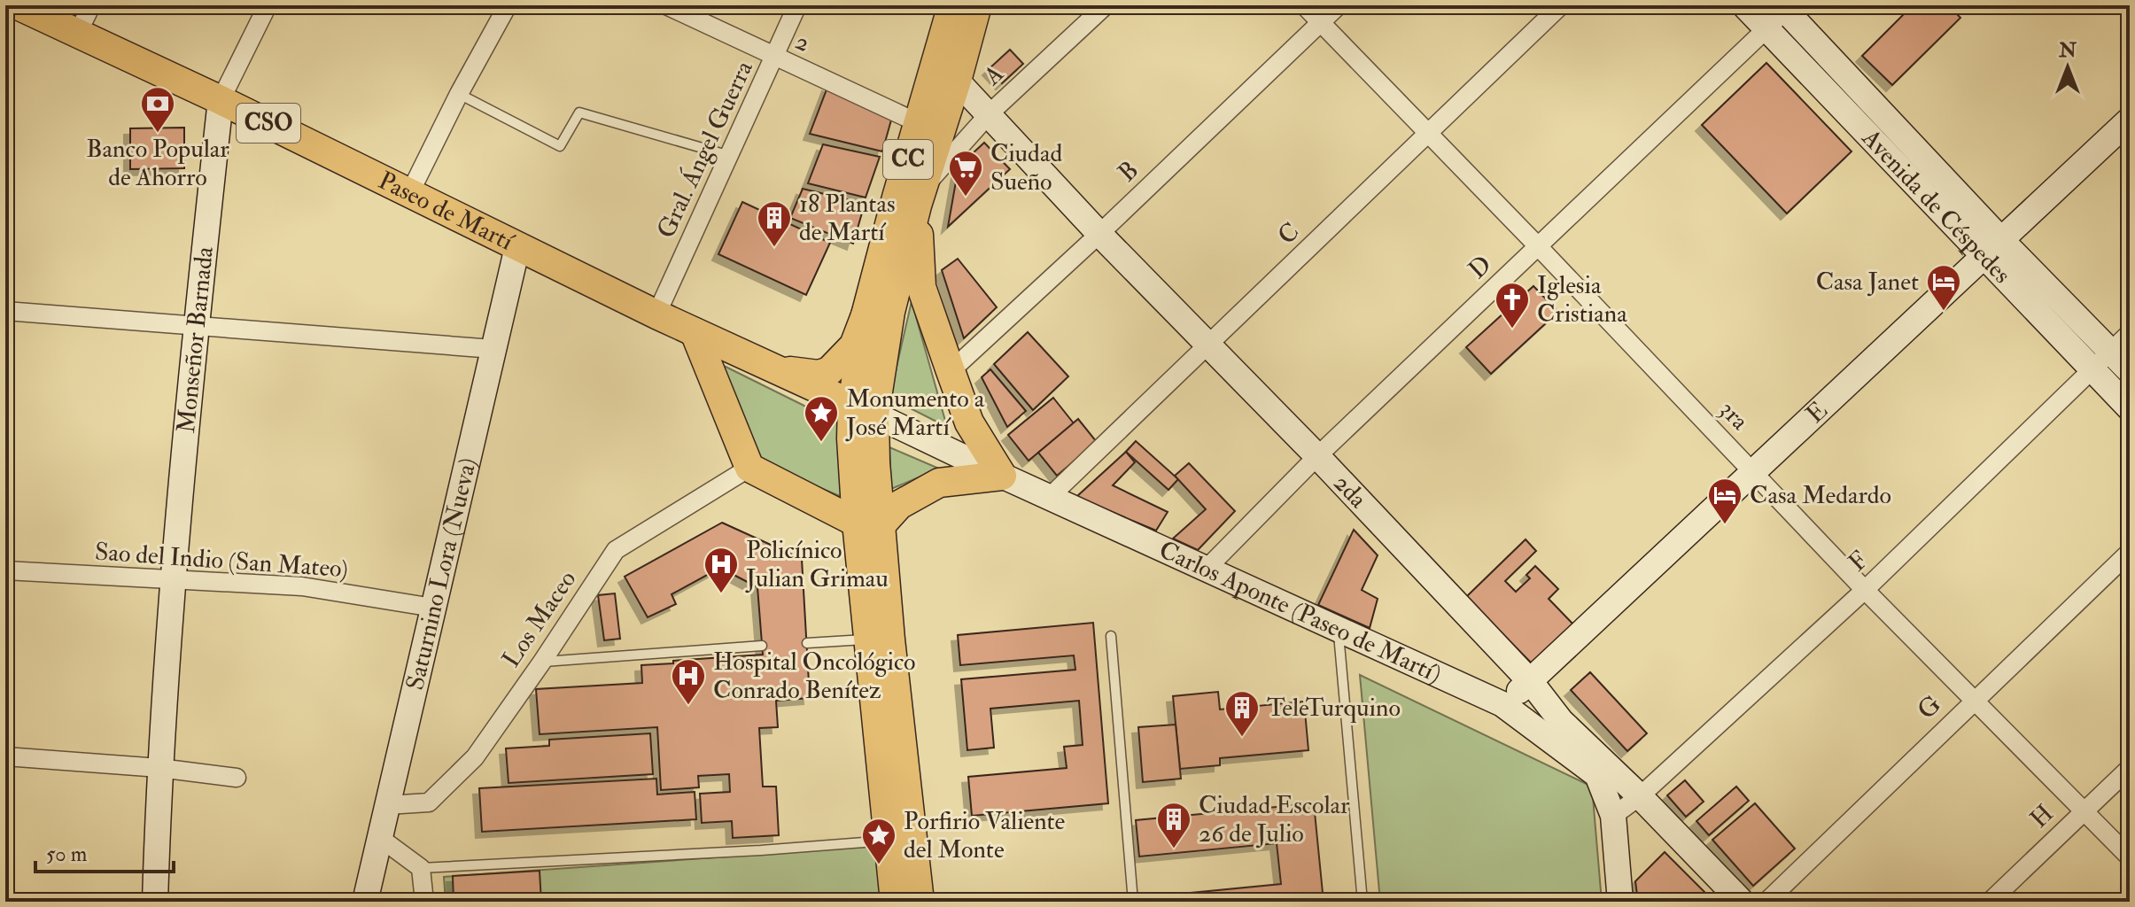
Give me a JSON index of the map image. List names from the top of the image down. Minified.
{"streets":{"main road":["CSO","CC","Avenida de Céspedes","Paseo de Martí","Monseñor Barnada","E","2da","Saturnino Lora (Nueva)","Carlos Aponte (Paseo de Martí)"],"street":["2","A","Gral. Ángel Guerra","B","C","D","3ra","Sao del Indio (San Mateo)","F","Los Maceo","G","H"]},"crossings":[["2","Gral. Ángel Guerra"],["2","CC"],["A","CC"],["A","2da"],["Gral. Ángel Guerra","Paseo de Martí"],["CC","Paseo de Martí"],["CC","2da"],["CC","Carlos Aponte (Paseo de Martí)"],["B","3ra"],["B","2da"],["Avenida de Céspedes","D"],["Avenida de Céspedes","E"],["Avenida de Céspedes","F"],["Paseo de Martí","Monseñor Barnada"],["Paseo de Martí","Saturnino Lora (Nueva)"],["Paseo de Martí","Carlos Aponte (Paseo de Martí)"],["C","3ra"],["C","2da"],["C","Carlos Aponte (Paseo de Martí)"],["D","3ra"],["D","2da"],["D","Carlos Aponte (Paseo de Martí)"],["Monseñor Barnada","Sao del Indio (San Mateo)"],["E","3ra"],["E","2da"],["E","Carlos Aponte (Paseo de Martí)"],["3ra","F"],["3ra","G"],["3ra","H"],["2da","F"],["Sao del Indio (San Mateo)","Saturnino Lora (Nueva)"],["F","Carlos Aponte (Paseo de Martí)"],["Saturnino Lora (Nueva)","Los Maceo"]],"places":{"bank":["Banco Popular de Ahorro"],"supermarket":["Ciudad Sueño"],"building":["18 Plantas de Martí","TeleTurquino","Ciudad Escolar 26 de Julio"],"hotel":["Casa Janet","Casa Medardo"],"church":["Iglesia Cristiana"],"place":["Monumento a José Martí","Porfirio Valiente del Monte"],"hospital":["Policínico Julian Grimau","Hospital Oncológico Conrado Benítez"]},"scale_bar":"50 m","north":"top"}
